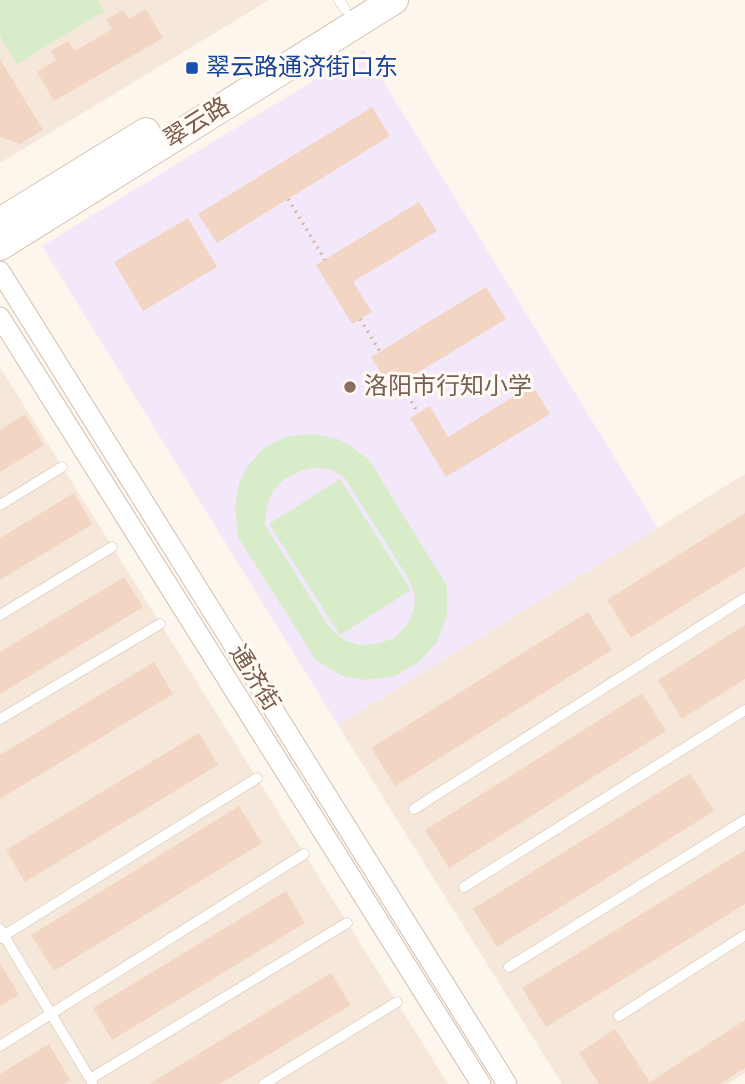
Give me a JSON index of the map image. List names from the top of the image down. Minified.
{"streets":{"street":["翠云路","通济街"]},"places":{"transit":["翠云路通济街口东"],"other":["洛阳市行知小学"]}}
